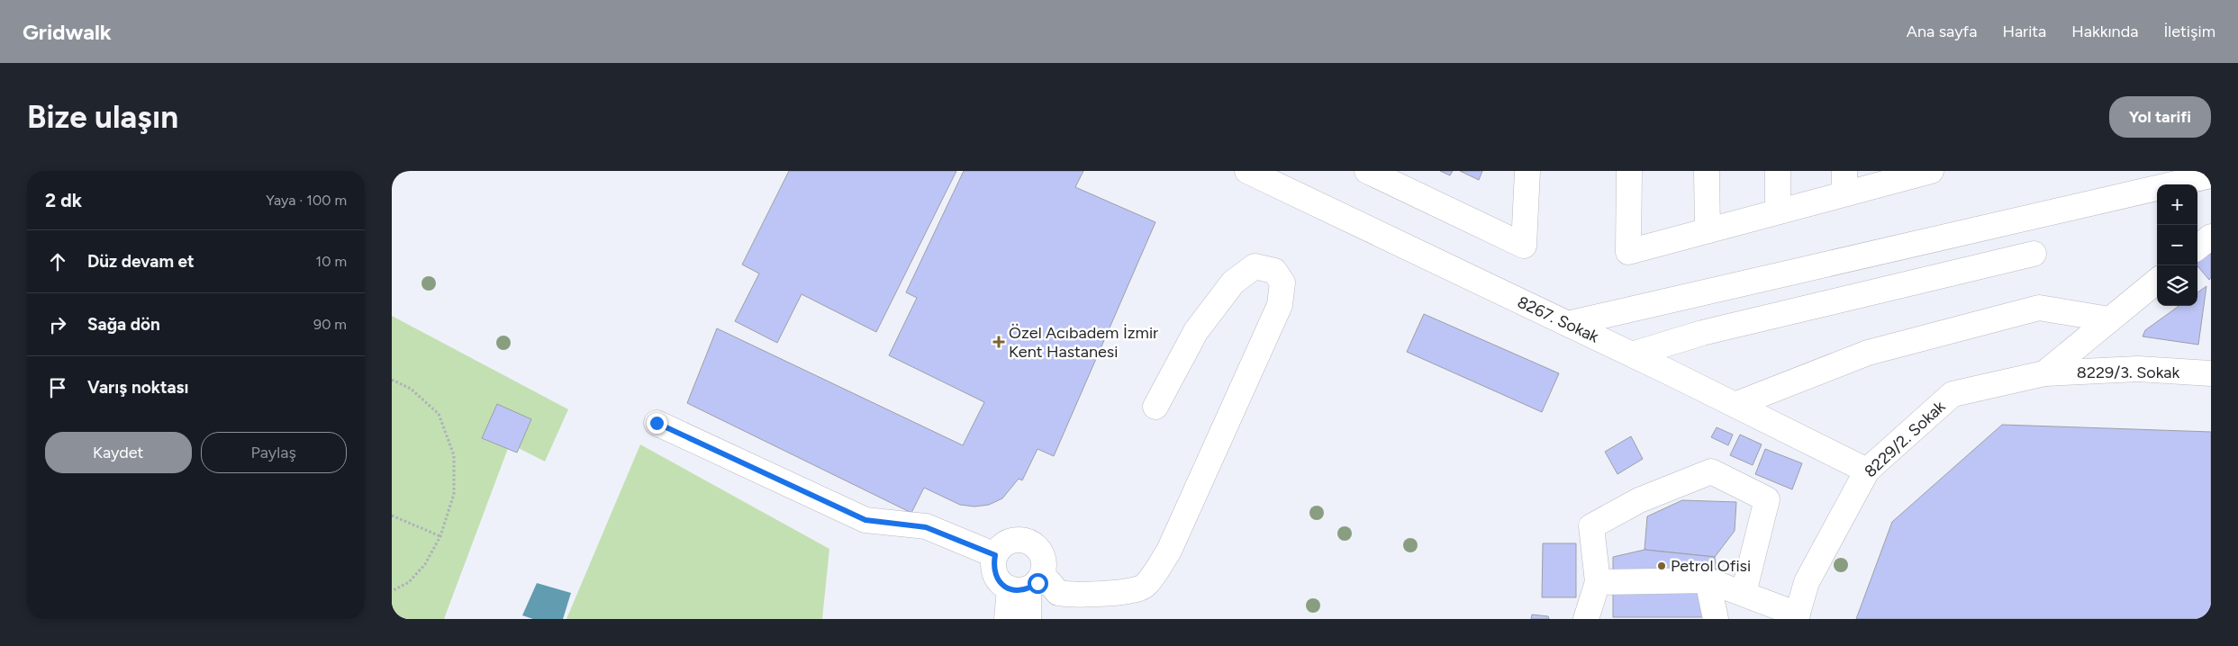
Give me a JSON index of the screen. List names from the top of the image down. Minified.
{"streets":{"street":["8267. Sokak","8229/3. Sokak","8229/2. Sokak"]},"crossings":[["8267. Sokak","8229/2. Sokak"],["8229/3. Sokak","8229/2. Sokak"]],"places":{"health":["Özel Acıbadem İzmir Kent Hastanesi"],"other":["Petrol Ofisi"]},"page":{"header":"Gridwalk","nav":["Ana sayfa","Harita","Hakkında","İletişim"],"buttons":["Yol tarifi",["Kaydet","Paylaş"]],"title":"Bize ulaşın","heading":["2 dk","Yaya · 100 m"],"map_buttons":["+","−"],"list":[["Düz devam et","10 m"],["Sağa dön","90 m"],"Varış noktası"]}}
